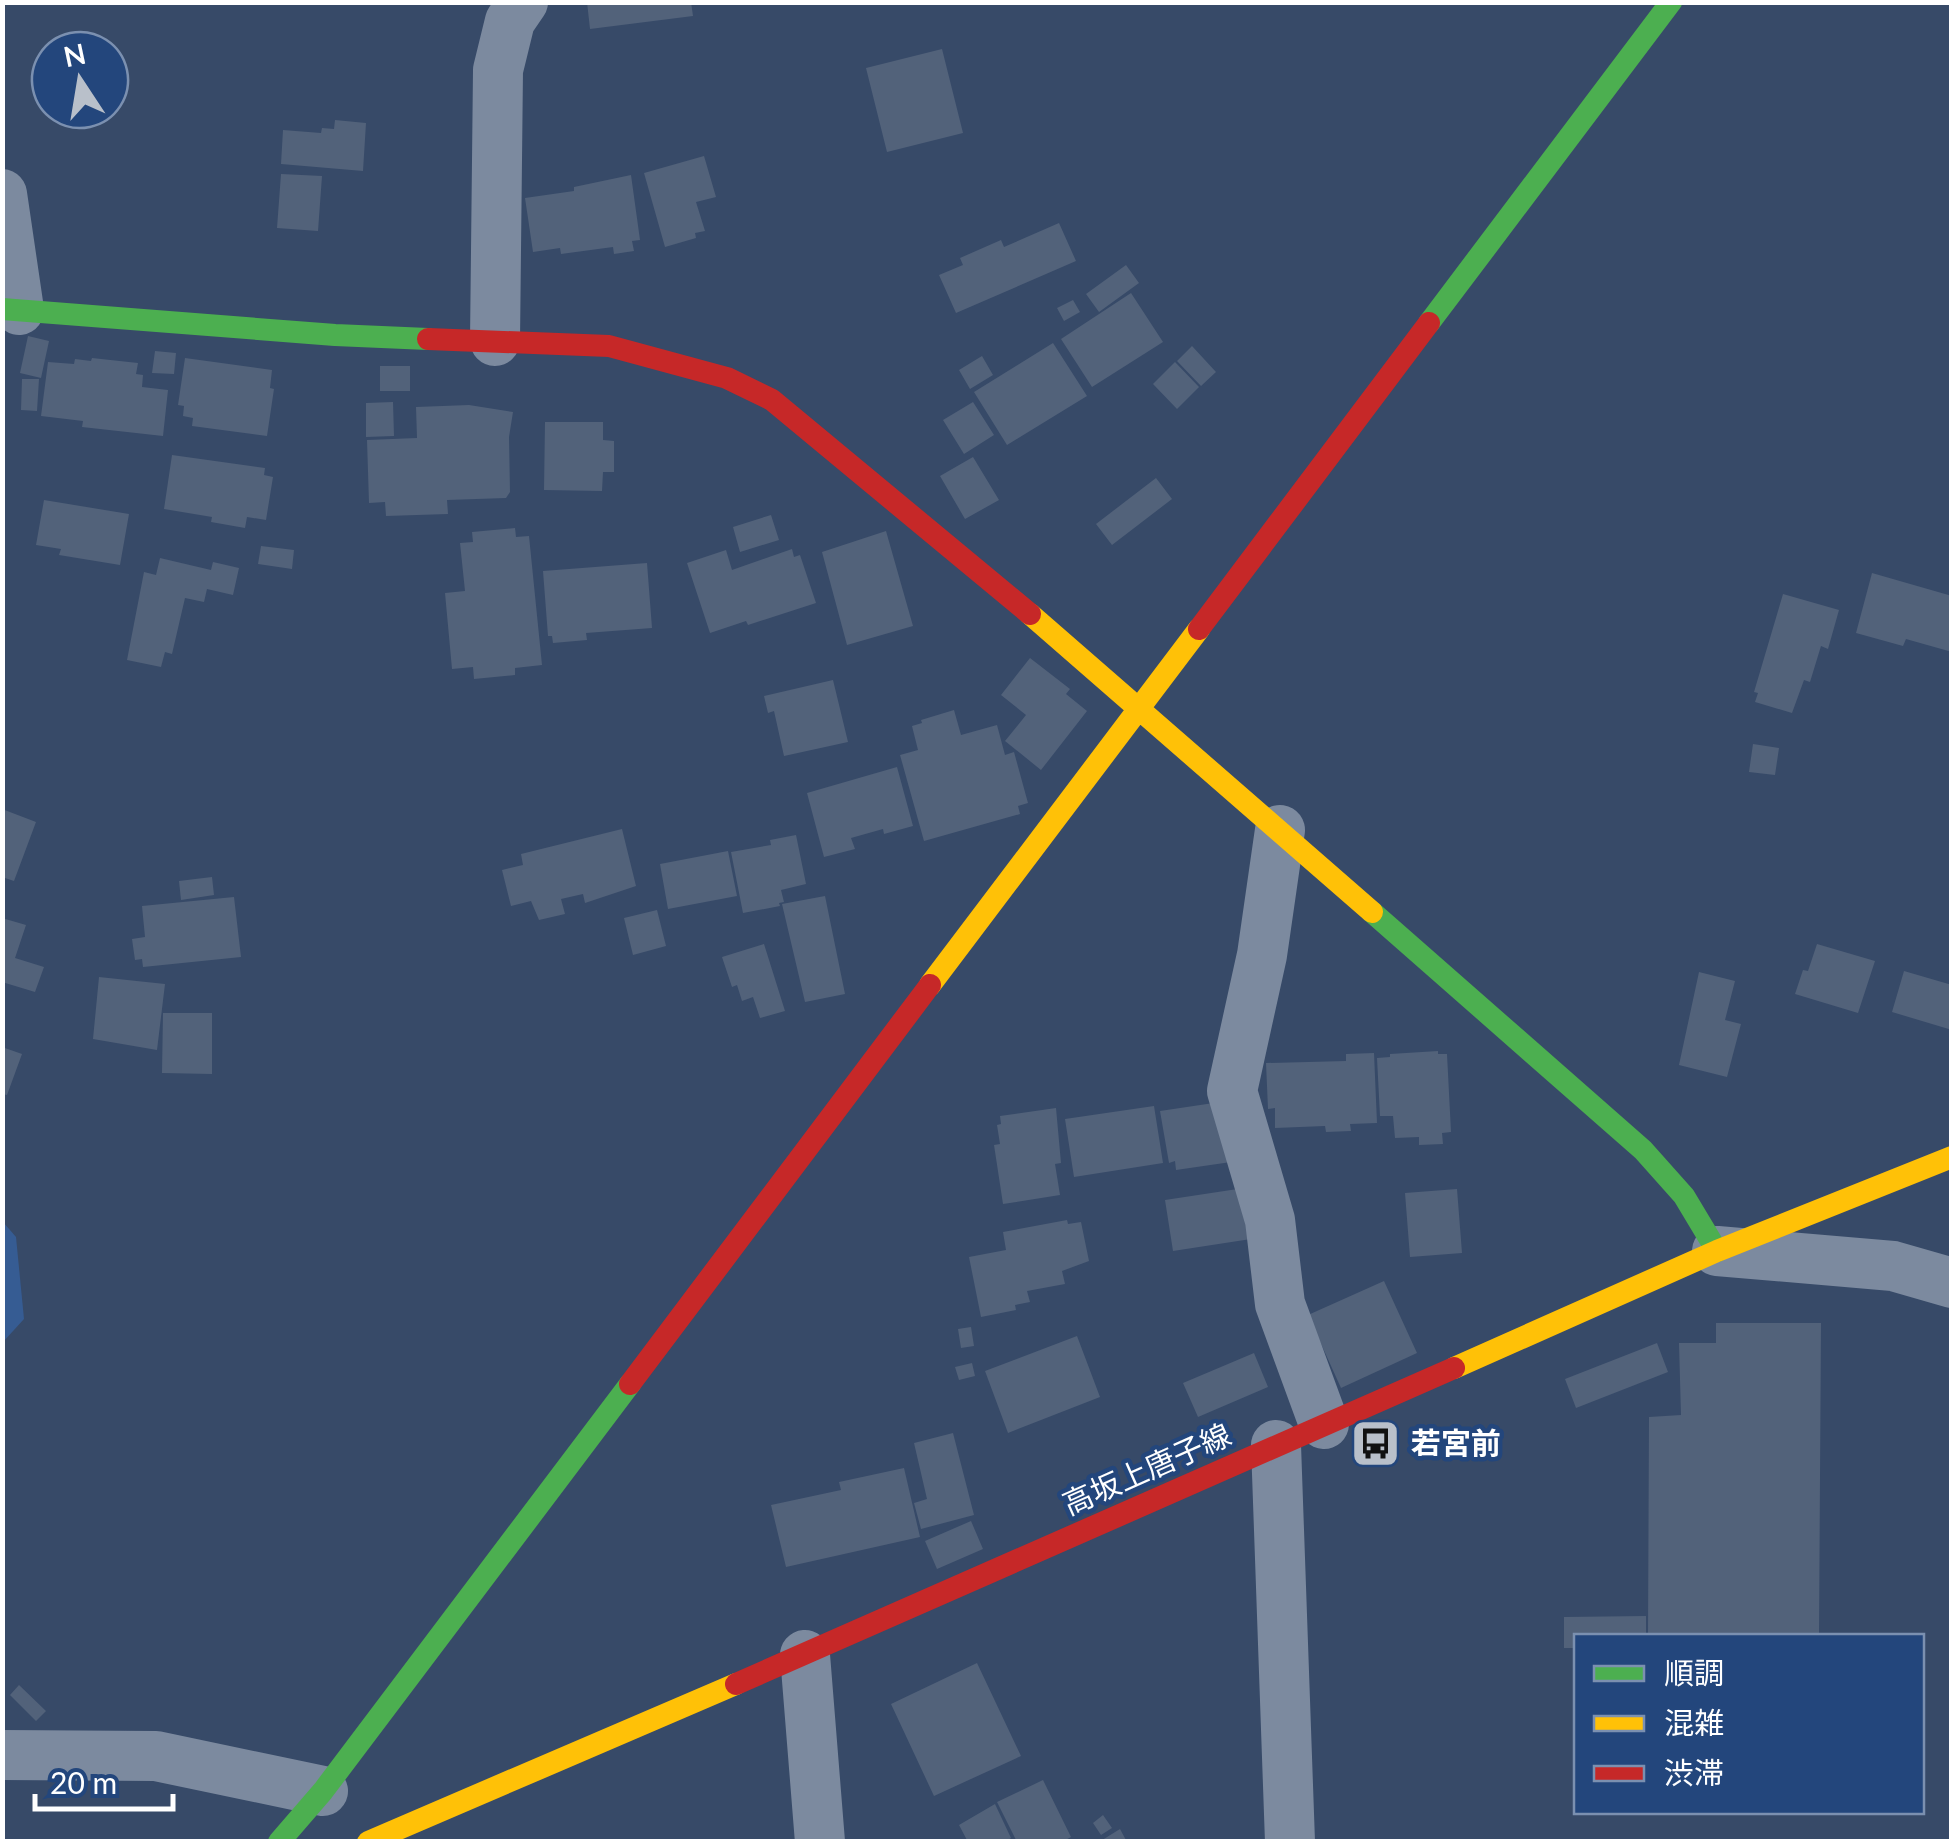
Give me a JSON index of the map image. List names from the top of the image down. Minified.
{"streets":{"street":["高坂上唐子線"]},"places":{"bus stop":["若宮前"]},"legend":["順調","混雑","渋滞"],"scale_bar":"20 m","north":"top"}
